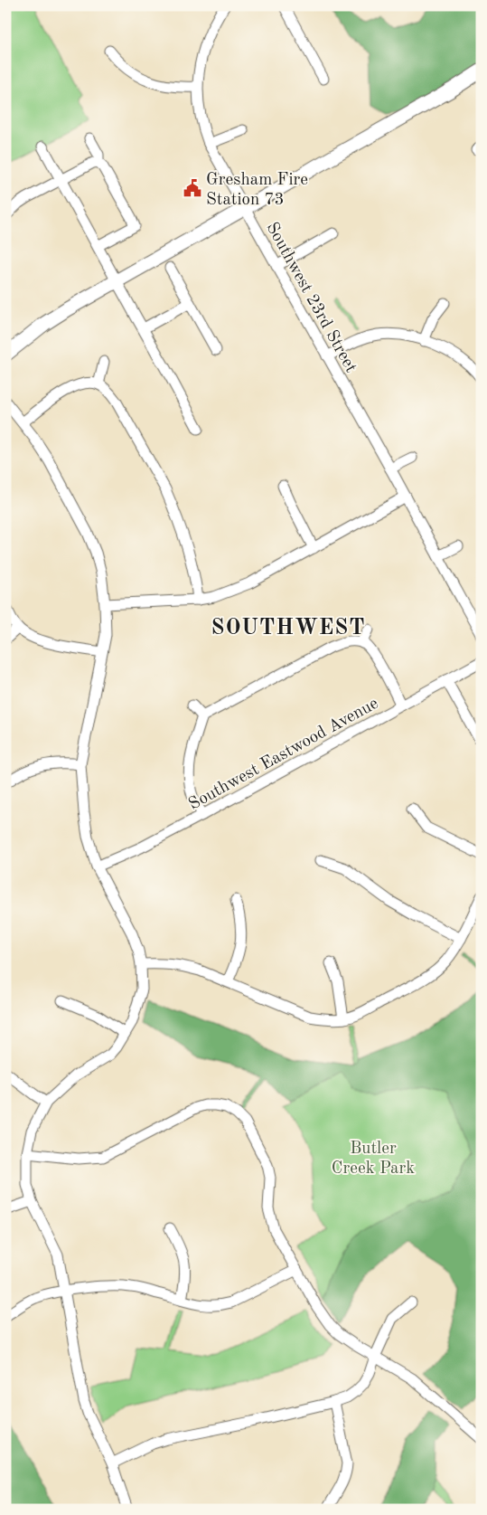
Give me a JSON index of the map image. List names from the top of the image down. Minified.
{"streets":{"street":["Southwest 23rd Street","Southwest Eastwood Avenue"]},"districts":["SOUTHWEST"],"parks":["Butler Creek Park"],"places":{"public building":["Gresham Fire Station 73"]}}
